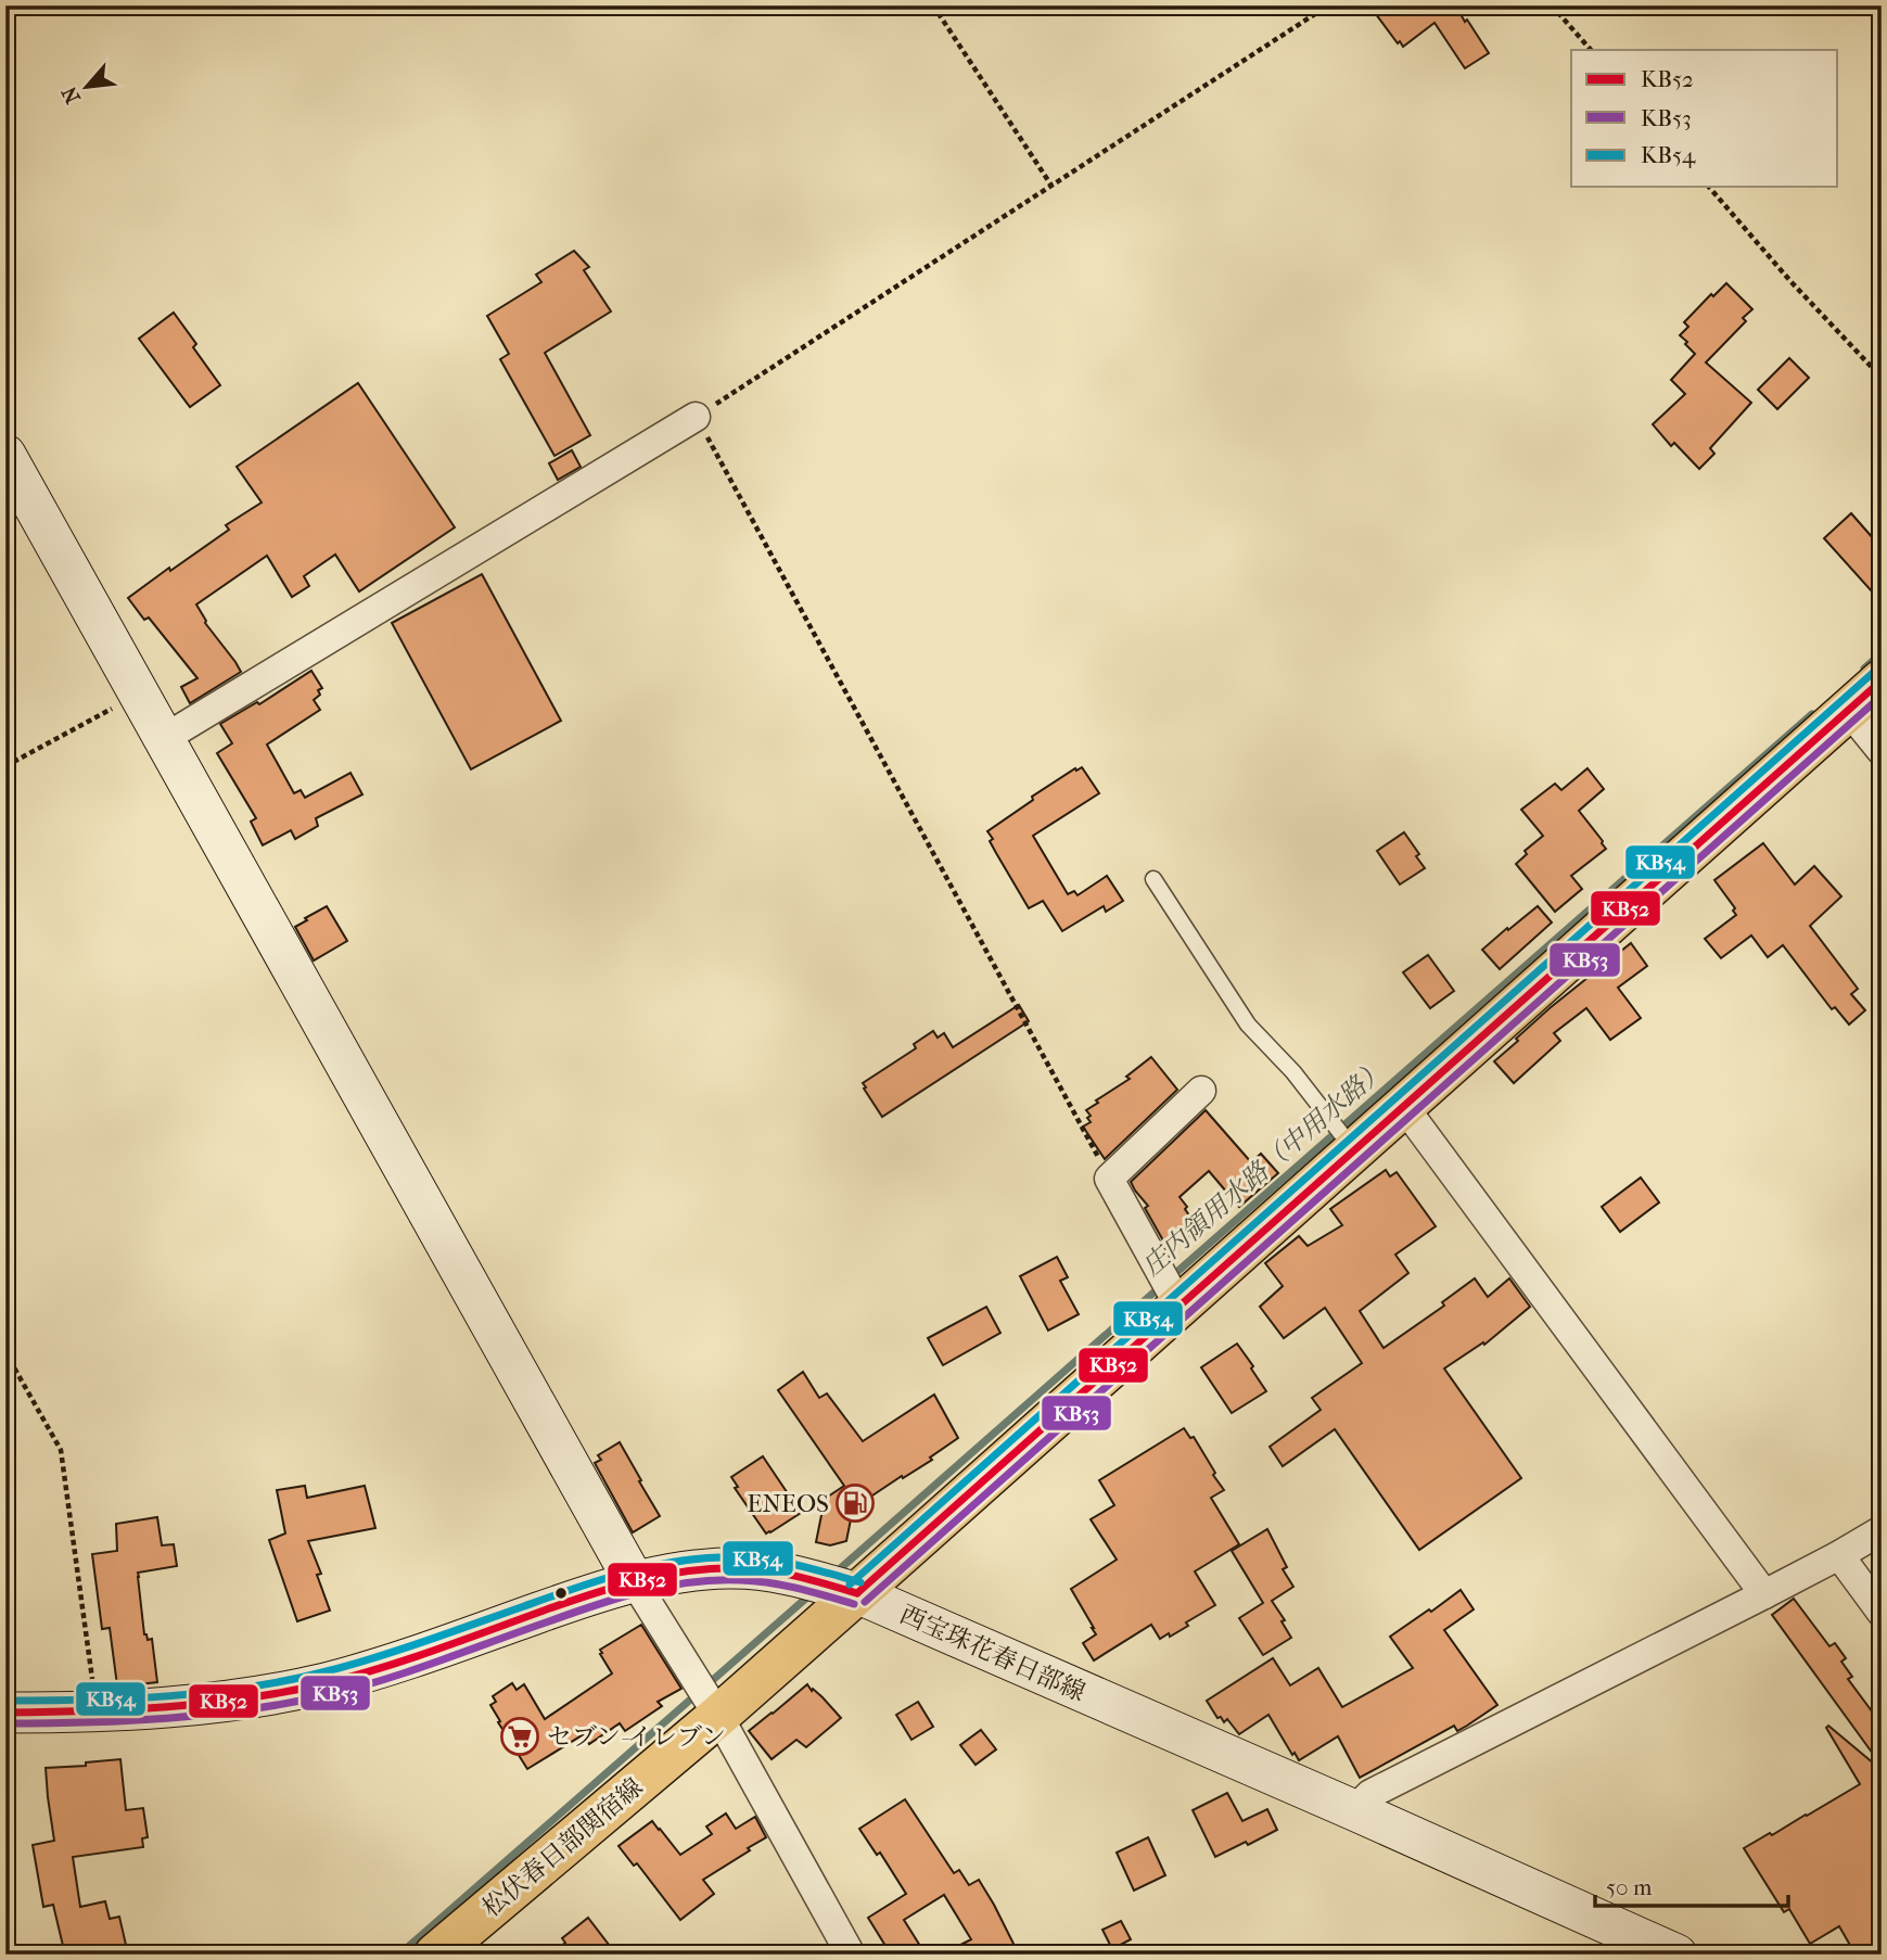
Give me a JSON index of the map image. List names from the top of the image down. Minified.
{"streets":{"main road":["西宝珠花春日部線","松伏春日部関宿線"]},"crossings":[["西宝珠花春日部線","松伏春日部関宿線"]],"water":["庄内領用水路（中用水路）"],"places":{"fuel station":["ENEOS"],"supermarket":["セブン-イレブン"]},"lines":["transit line KB54","transit line KB52","transit line KB53"],"legend":["KB52","KB53","KB54"],"scale_bar":"50 m","north":"bottom left"}
